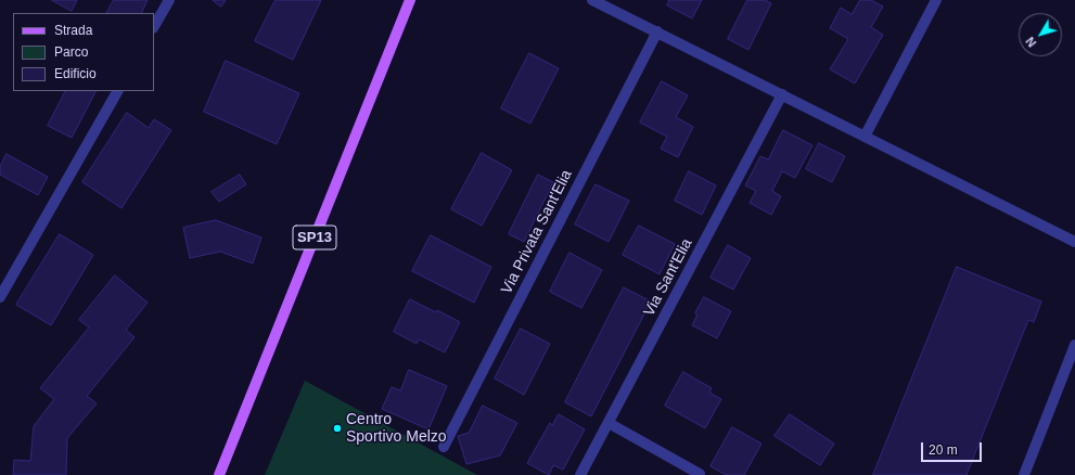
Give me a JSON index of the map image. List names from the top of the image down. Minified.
{"streets":{"main road":["SP13"],"street":["Via Privata Sant'Elia","Via Sant'Elia"]},"places":["Centro Sportivo Melzo"],"legend":["Strada","Parco","Edificio"],"scale_bar":"20 m","north":"bottom left"}
